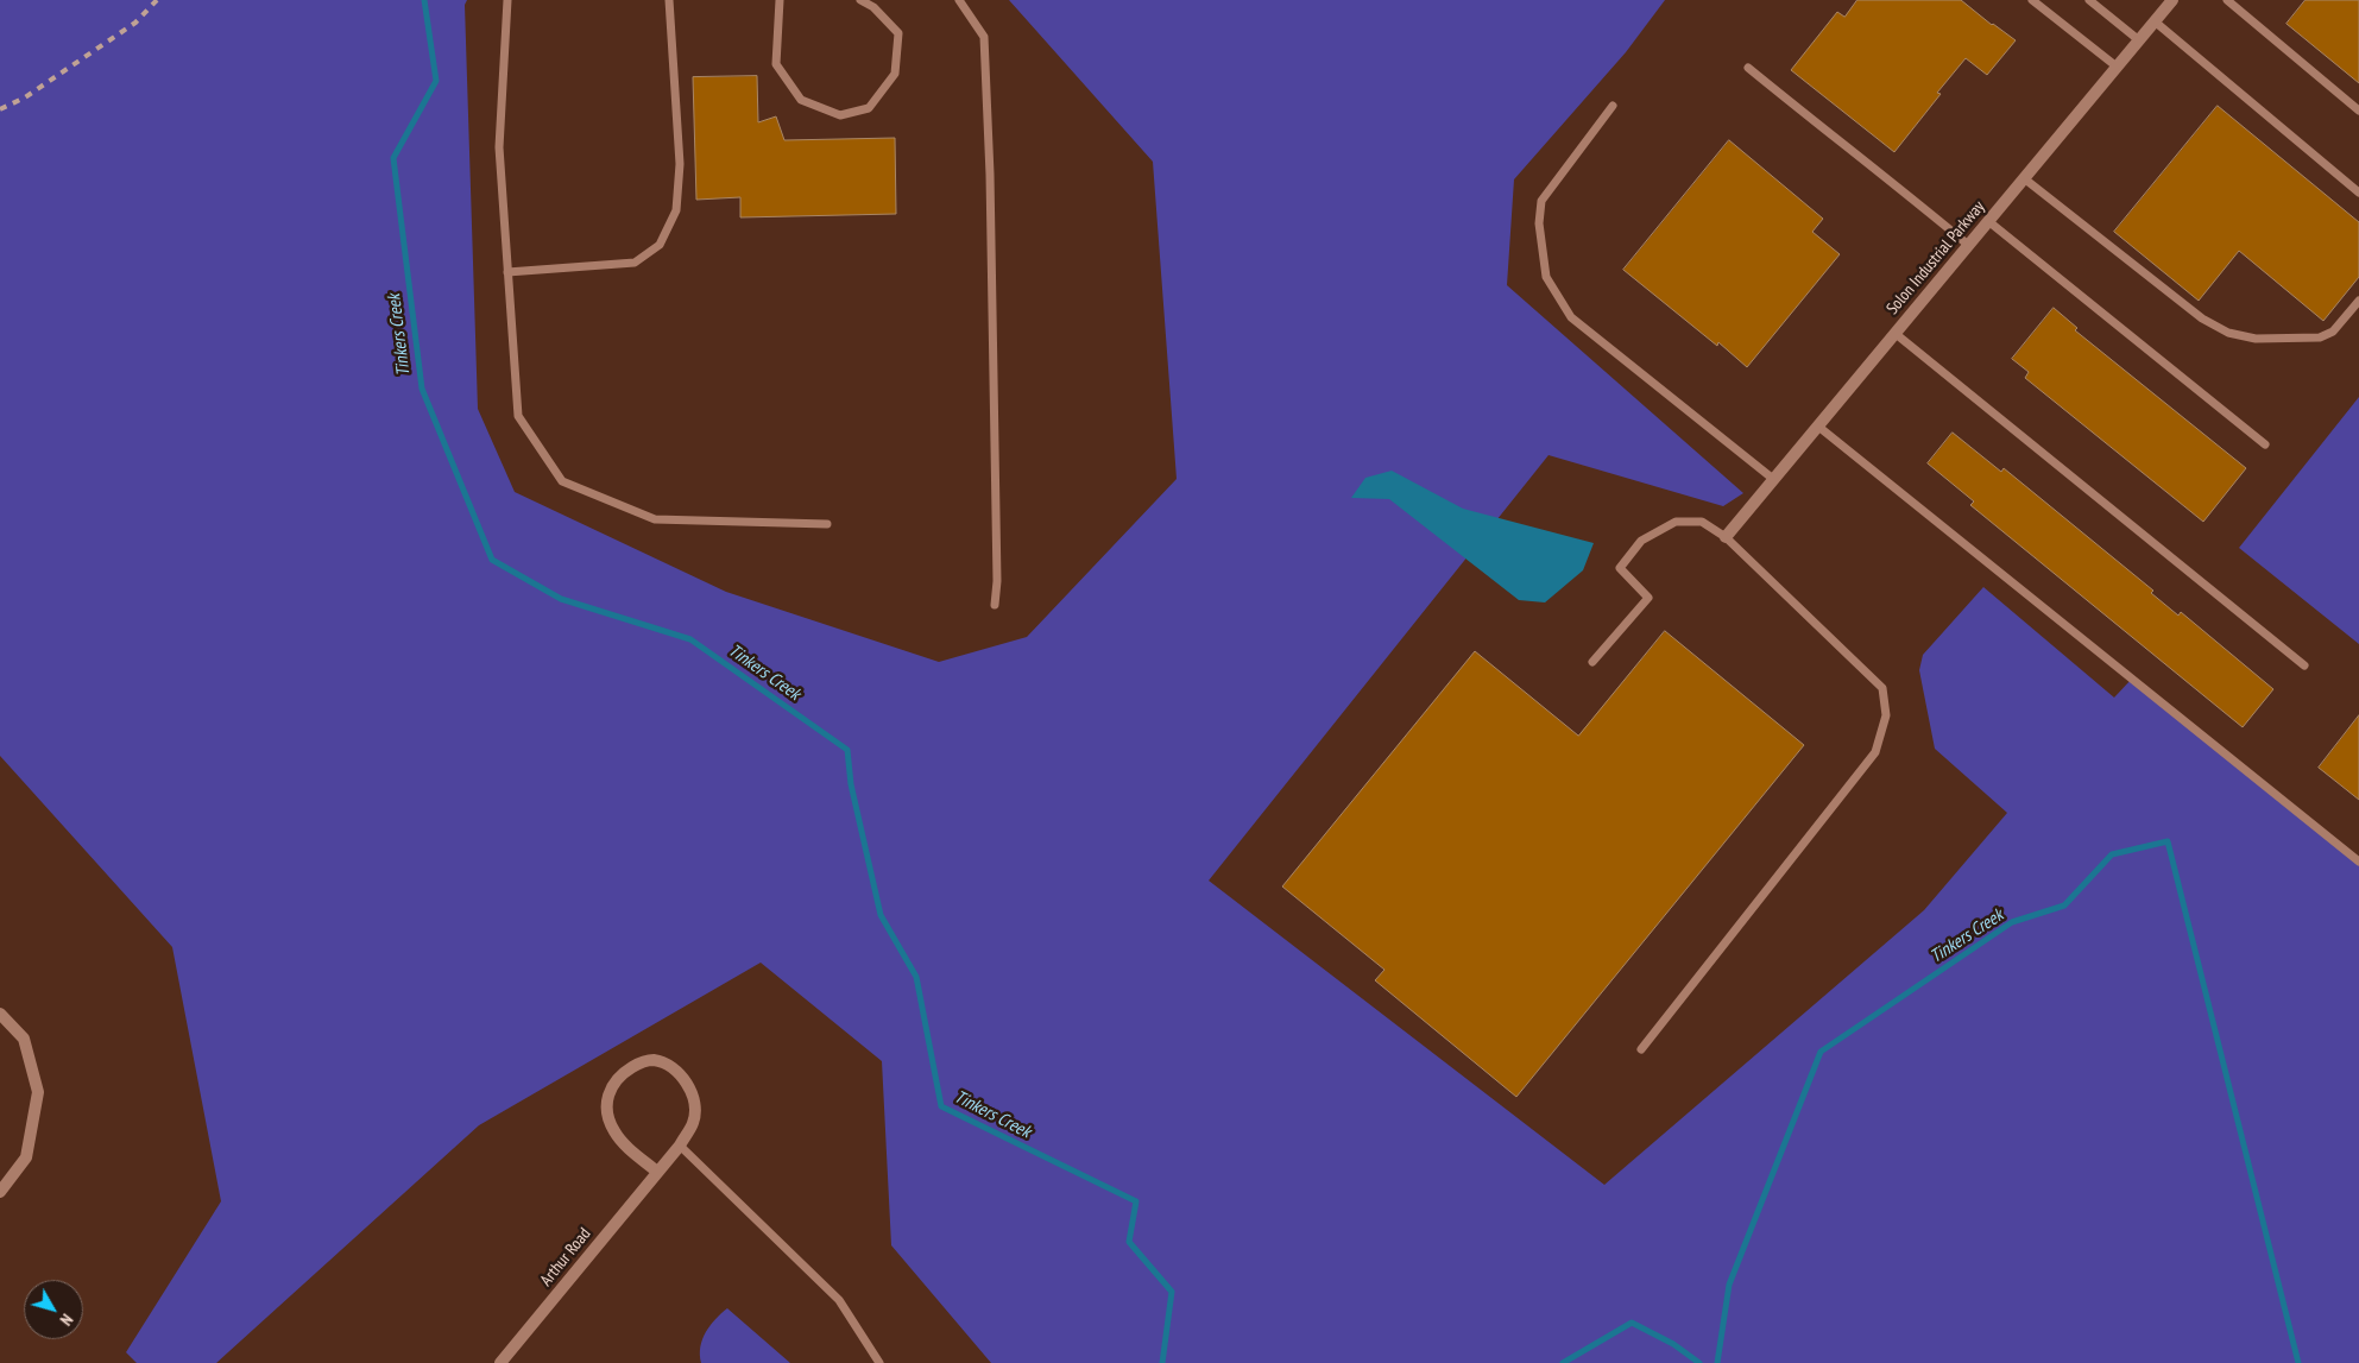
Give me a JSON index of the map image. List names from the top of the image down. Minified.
{"streets":{"street":["Solon Industrial Parkway","Arthur Road"]},"water":["Tinkers Creek"],"north":"bottom right"}
